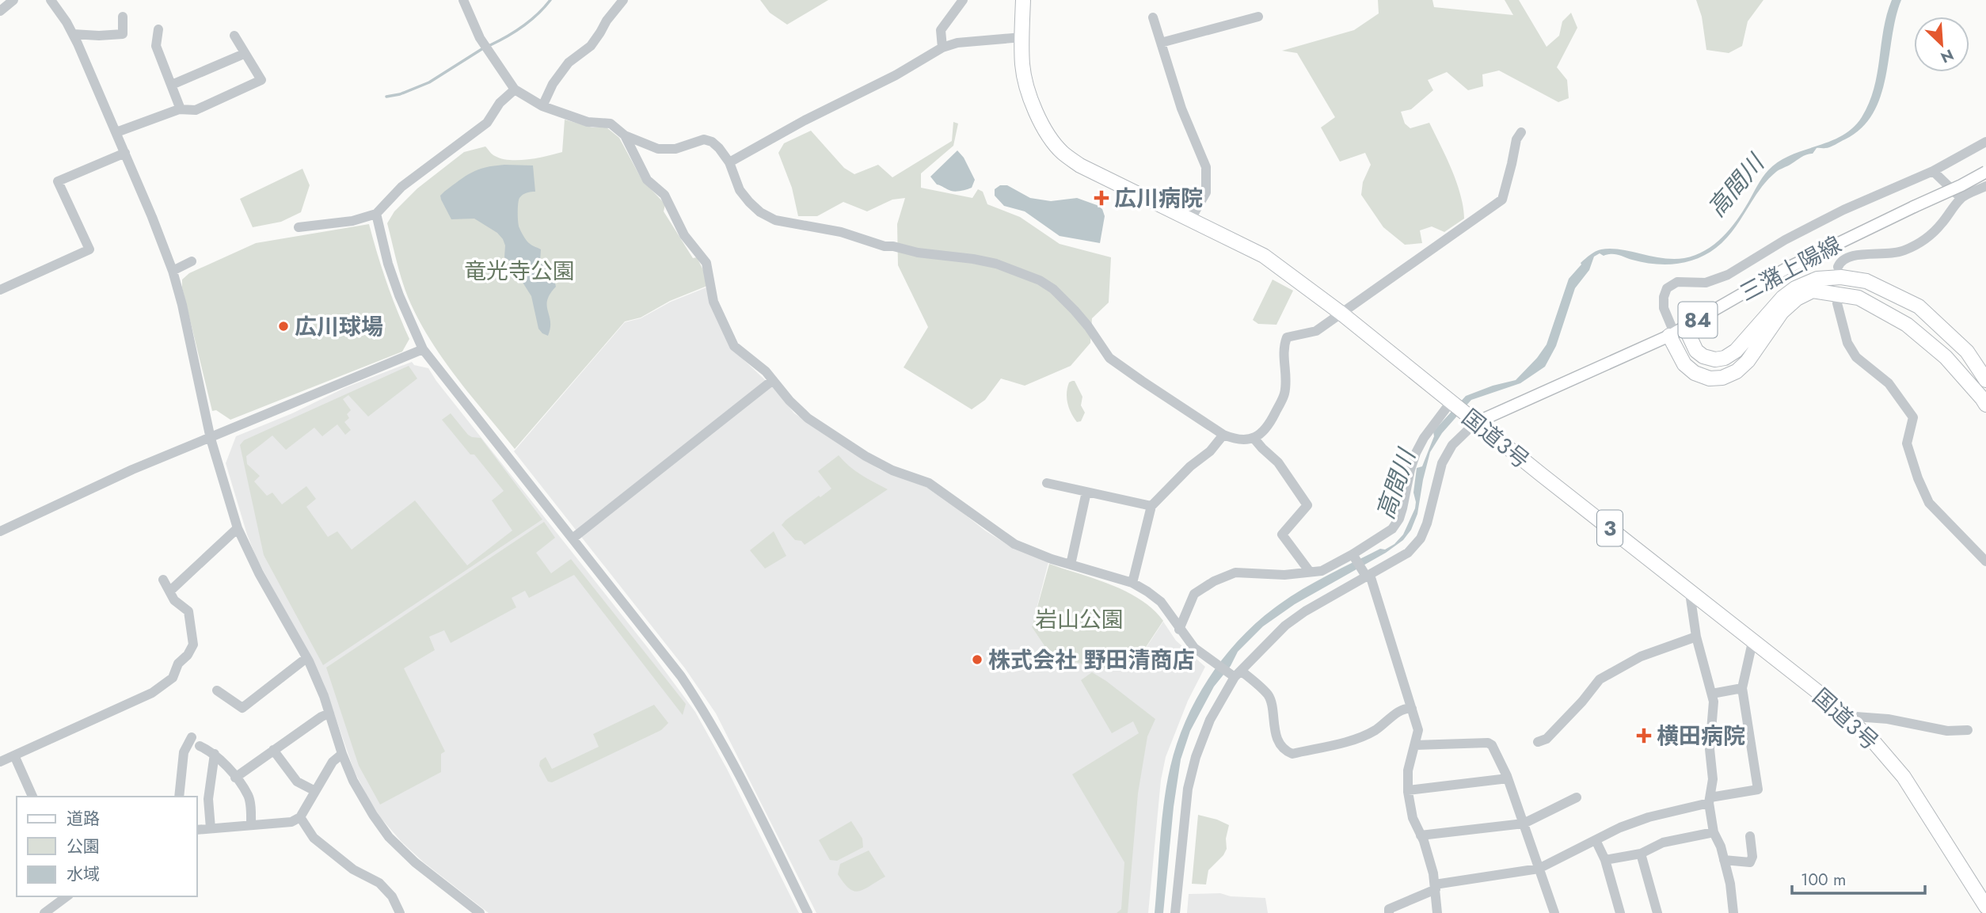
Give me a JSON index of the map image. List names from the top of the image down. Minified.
{"streets":{"highway":["国道3号","3"],"main road":["三潴上陽線","84"]},"crossings":[["三潴上陽線","国道3号"]],"water":["高間川"],"parks":["竜光寺公園","岩山公園"],"places":{"health":["広川病院","横田病院"],"other":["広川球場","株式会社 野田清商店"]},"legend":["道路","公園","水域"],"scale_bar":"100 m","north":"bottom right"}
